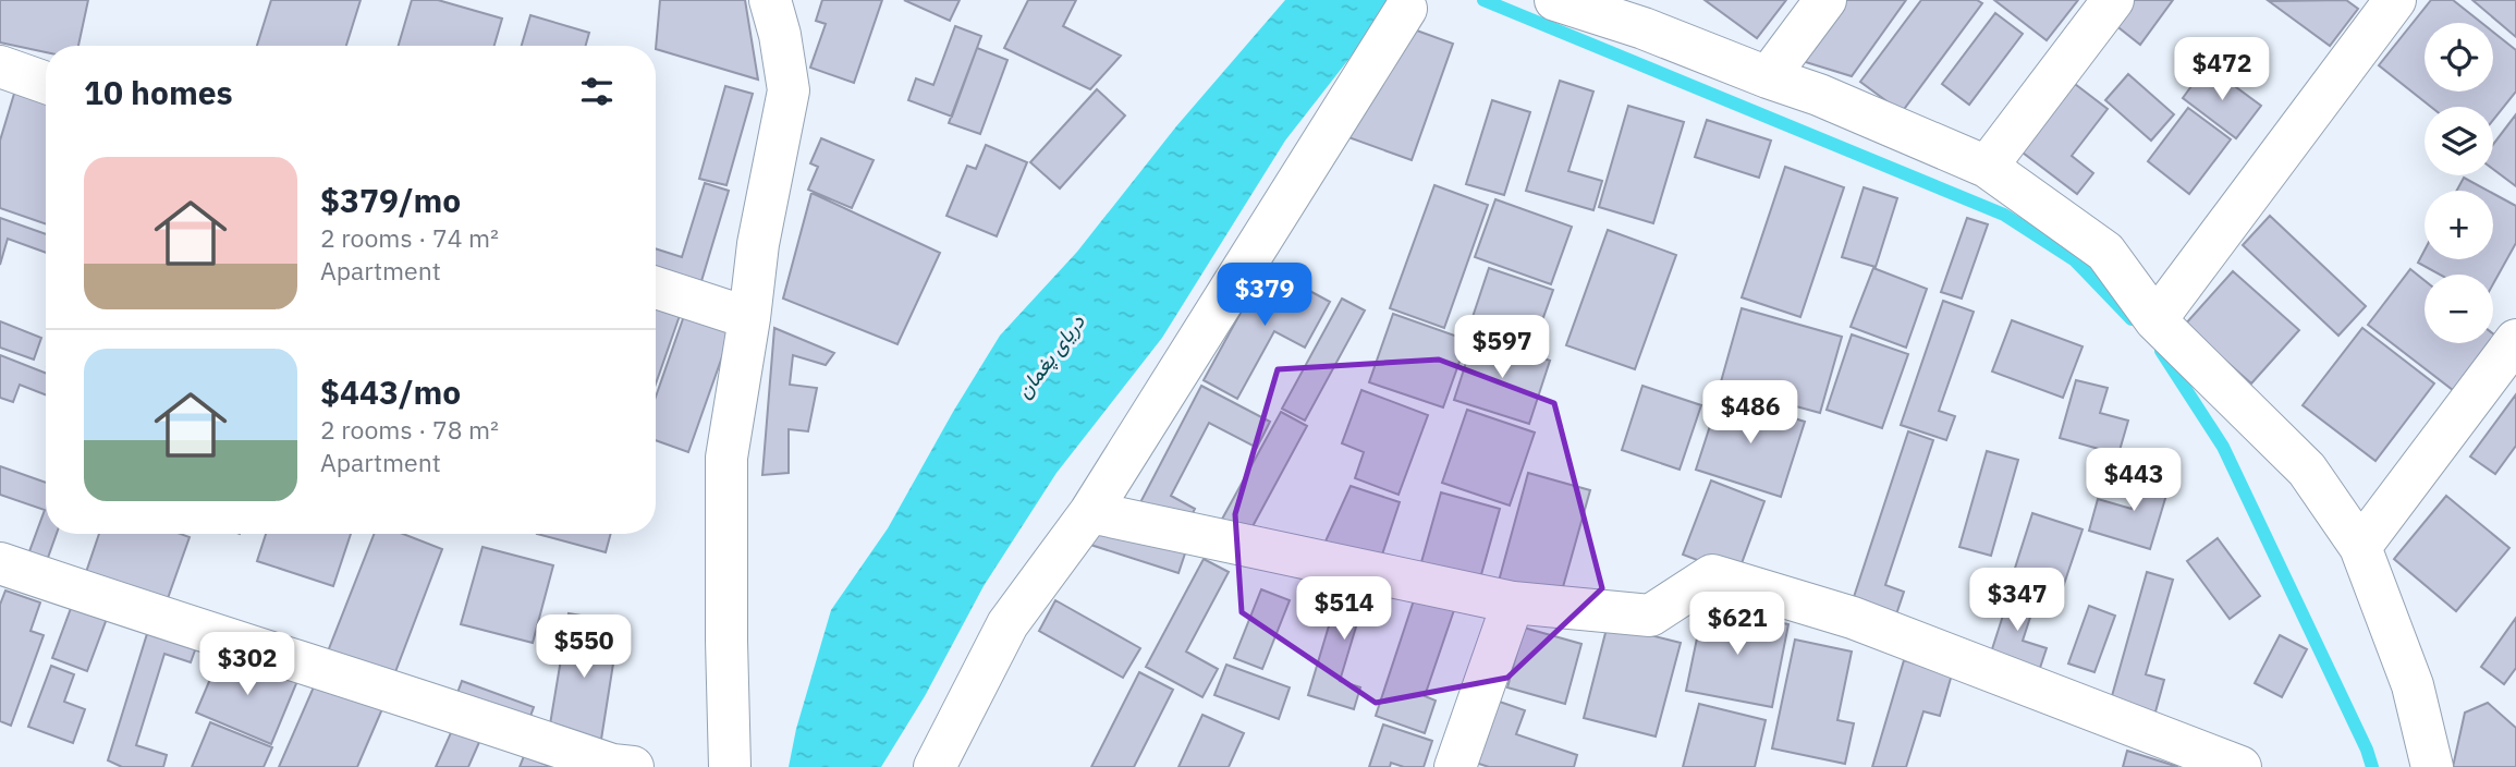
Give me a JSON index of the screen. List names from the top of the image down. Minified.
{"water":["دریای پغمان"],"page":{"map_buttons":["+","−"],"price":["$472","$379","$597","$486","$443","$347","$514","$621","$550","$302"],"heading":"10 homes","list":[{"name":"$379/mo","note":"2 rooms · 74 m² · Apartment"},{"name":"$443/mo","note":"2 rooms · 78 m² · Apartment"}]}}
